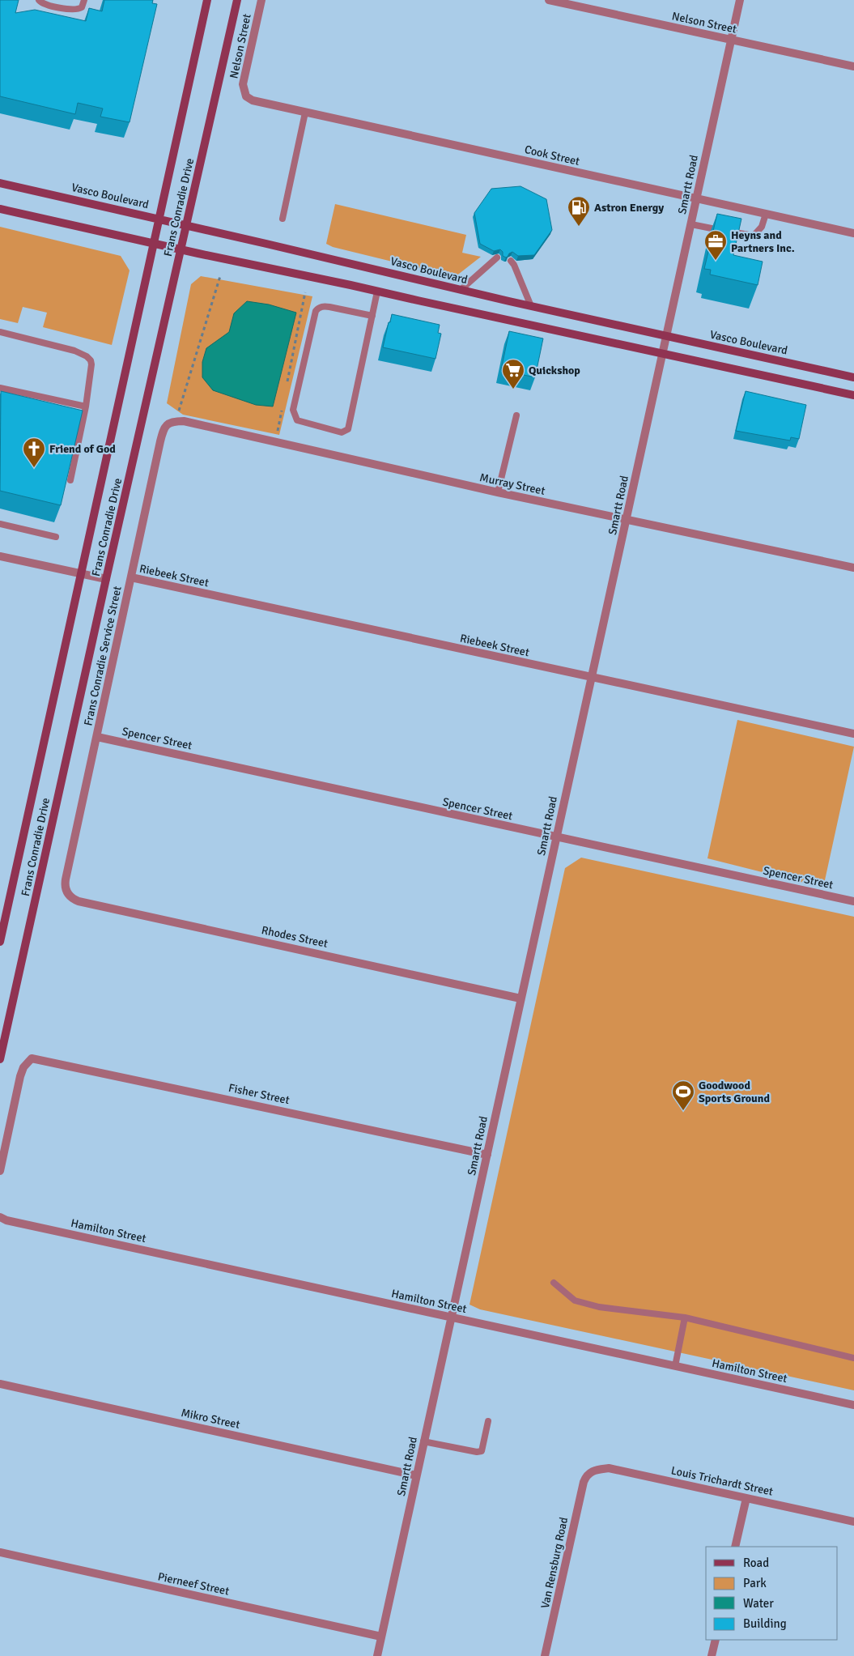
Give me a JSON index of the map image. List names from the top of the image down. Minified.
{"streets":{"main road":["Vasco Boulevard","Frans Conradie Drive"],"street":["Nelson Street","Cook Street","Smartt Road","Murray Street","Riebeek Street","Frans Conradie Service Street","Spencer Street","Rhodes Street","Fisher Street","Hamilton Street","Mikro Street","Louis Trichardt Street","Van Rensburg Road","Pierneef Street"]},"crossings":[["Nelson Street","Cook Street"],["Nelson Street","Smartt Road"],["Cook Street","Smartt Road"],["Smartt Road","Vasco Boulevard"],["Smartt Road","Murray Street"],["Smartt Road","Riebeek Street"],["Smartt Road","Spencer Street"],["Smartt Road","Rhodes Street"],["Smartt Road","Fisher Street"],["Smartt Road","Hamilton Street"],["Smartt Road","Mikro Street"],["Smartt Road","Pierneef Street"],["Vasco Boulevard","Frans Conradie Drive"],["Murray Street","Frans Conradie Service Street"],["Riebeek Street","Frans Conradie Service Street"],["Frans Conradie Service Street","Spencer Street"],["Frans Conradie Service Street","Rhodes Street"],["Louis Trichardt Street","Van Rensburg Road"]],"places":{"fuel station":["Astron Energy"],"office":["Heyns and Partners Inc."],"supermarket":["Quickshop"],"church":["Friend of God"],"sports":["Goodwood Sports Ground"]},"legend":["Road","Park","Water","Building"]}
